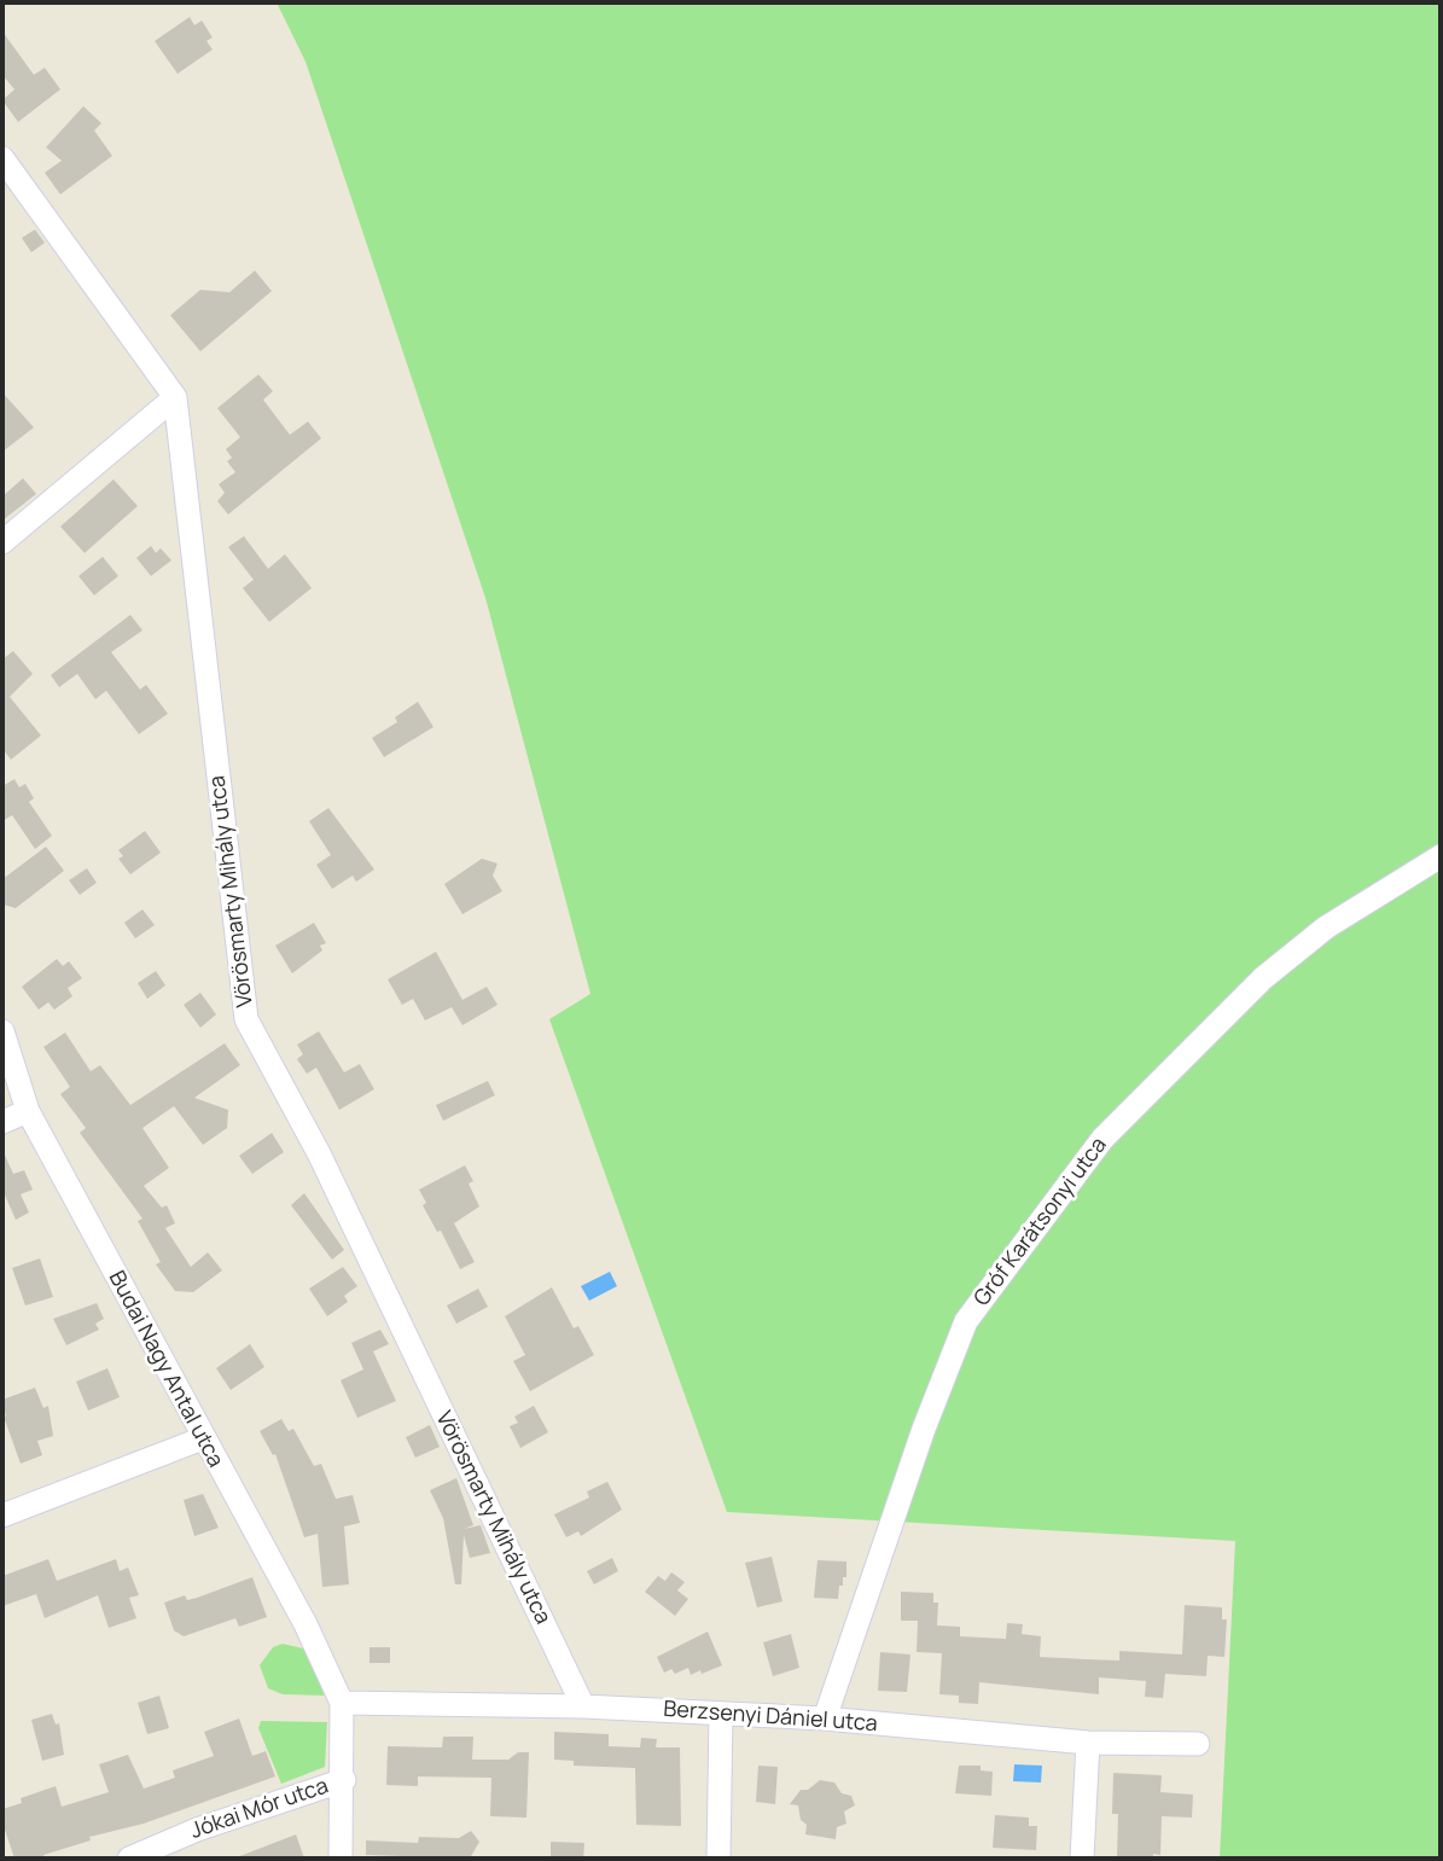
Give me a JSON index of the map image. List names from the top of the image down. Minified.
{"streets":{"street":["Vörösmarty Mihály utca","Gróf Karátsonyi utca","Budai Nagy Antal utca","Berzsenyi Dániel utca","Jókai Mór utca"]},"crossings":[["Vörösmarty Mihály utca","Berzsenyi Dániel utca"],["Gróf Karátsonyi utca","Berzsenyi Dániel utca"],["Budai Nagy Antal utca","Berzsenyi Dániel utca"]]}
